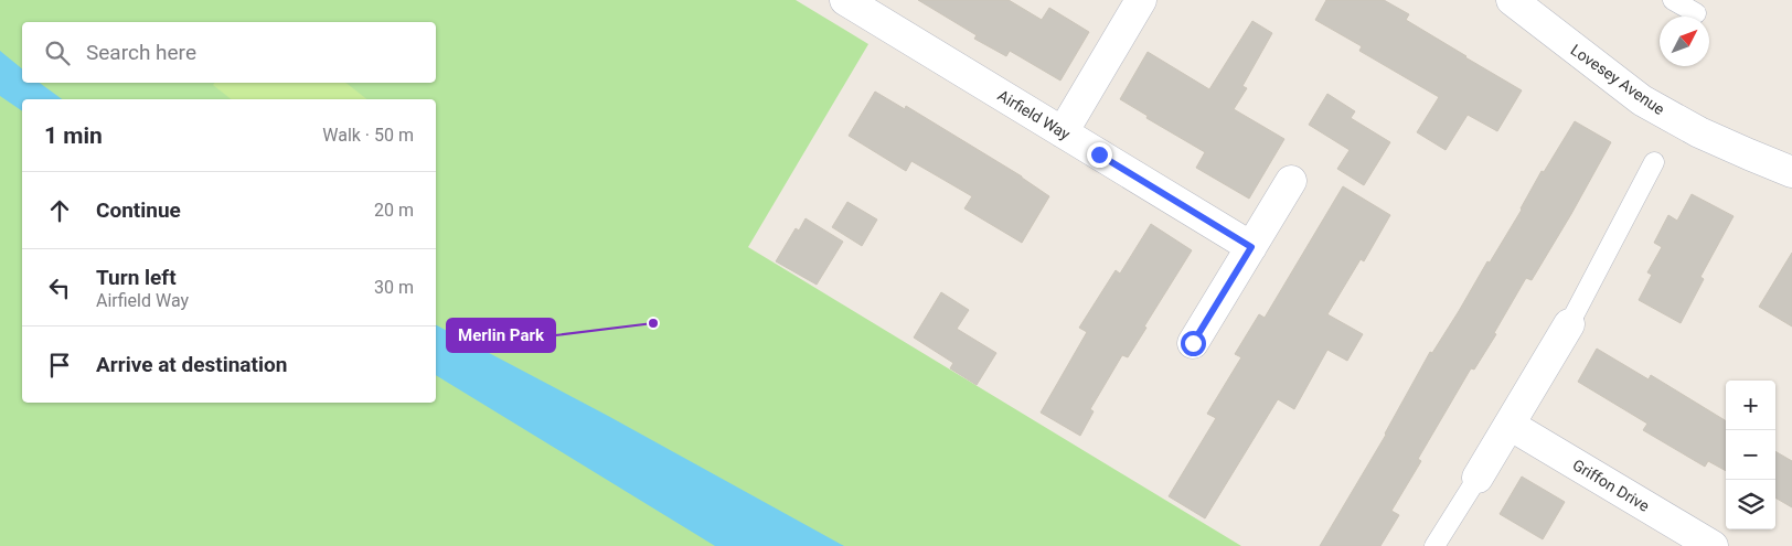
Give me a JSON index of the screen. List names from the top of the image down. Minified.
{"streets":{"street":["Lovesey Avenue","Airfield Way","Griffon Drive"]},"places":["Merlin Park"],"north":"top right","page":{"search":"Search here","heading":["1 min","Walk · 50 m"],"list":[["Continue","20 m"],["Turn left","Airfield Way","30 m"],"Arrive at destination"],"map_buttons":["+","−"]}}
